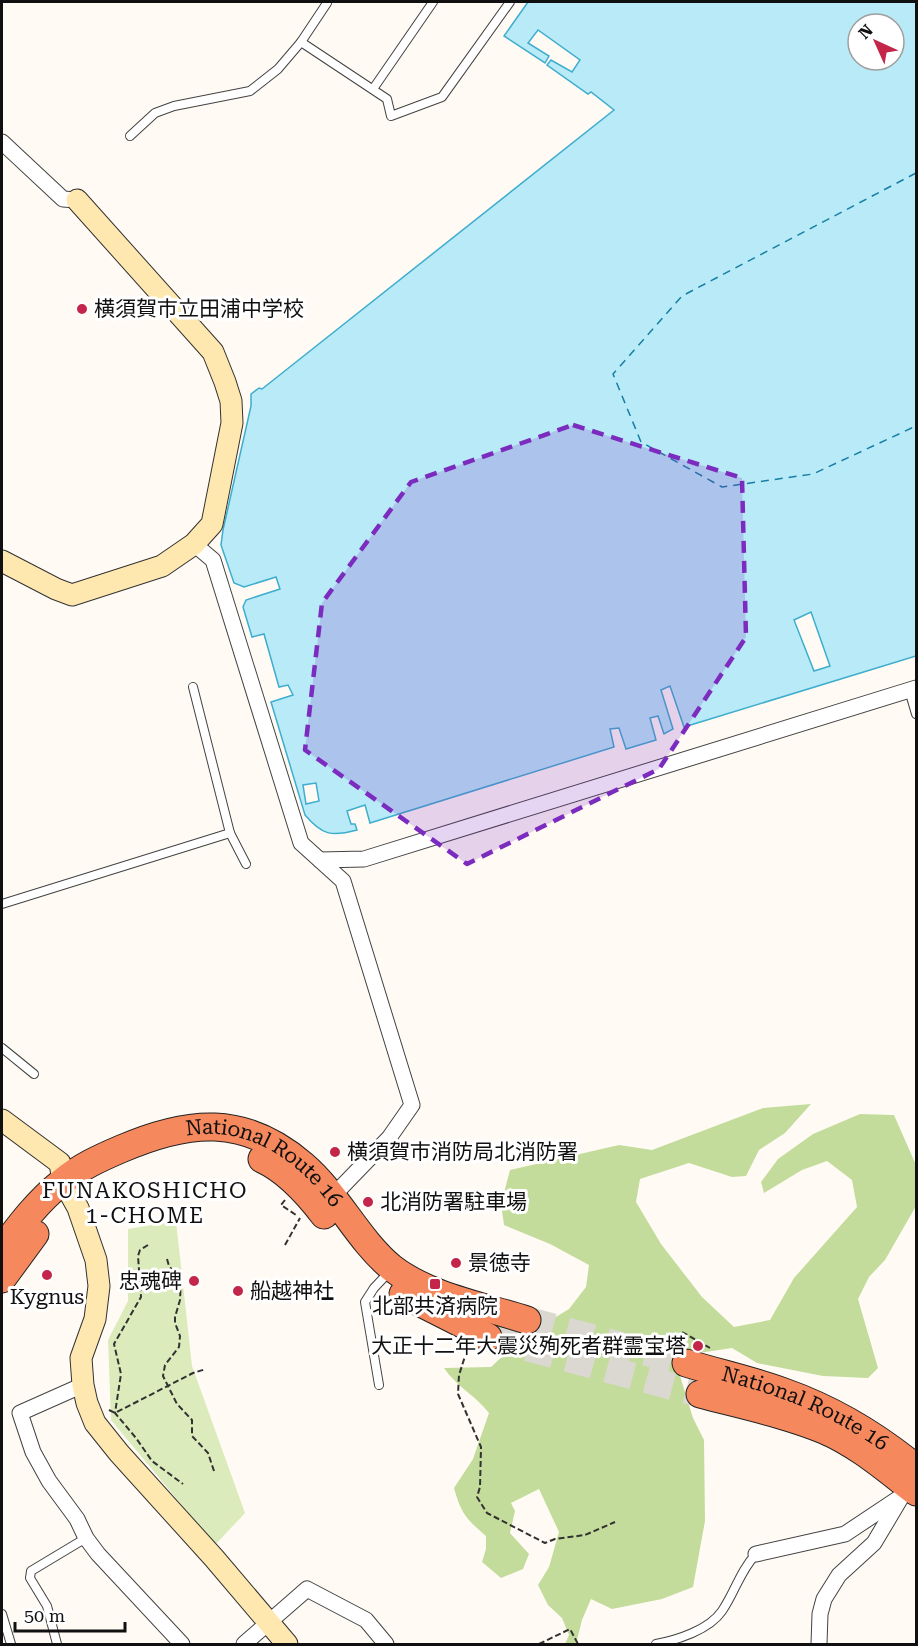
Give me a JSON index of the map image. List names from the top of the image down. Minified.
{"streets":{"highway":["National Route 16"]},"districts":["FUNAKOSHICHO 1-CHOME"],"places":{"other":["横須賀市立田浦中学校","横須賀市消防局北消防署","北消防署駐車場","景徳寺","Kygnus","忠魂碑","船越神社","大正十二年大震災殉死者群霊宝塔"],"transit":["北部共済病院"]},"scale_bar":"50 m","north":"top left"}
